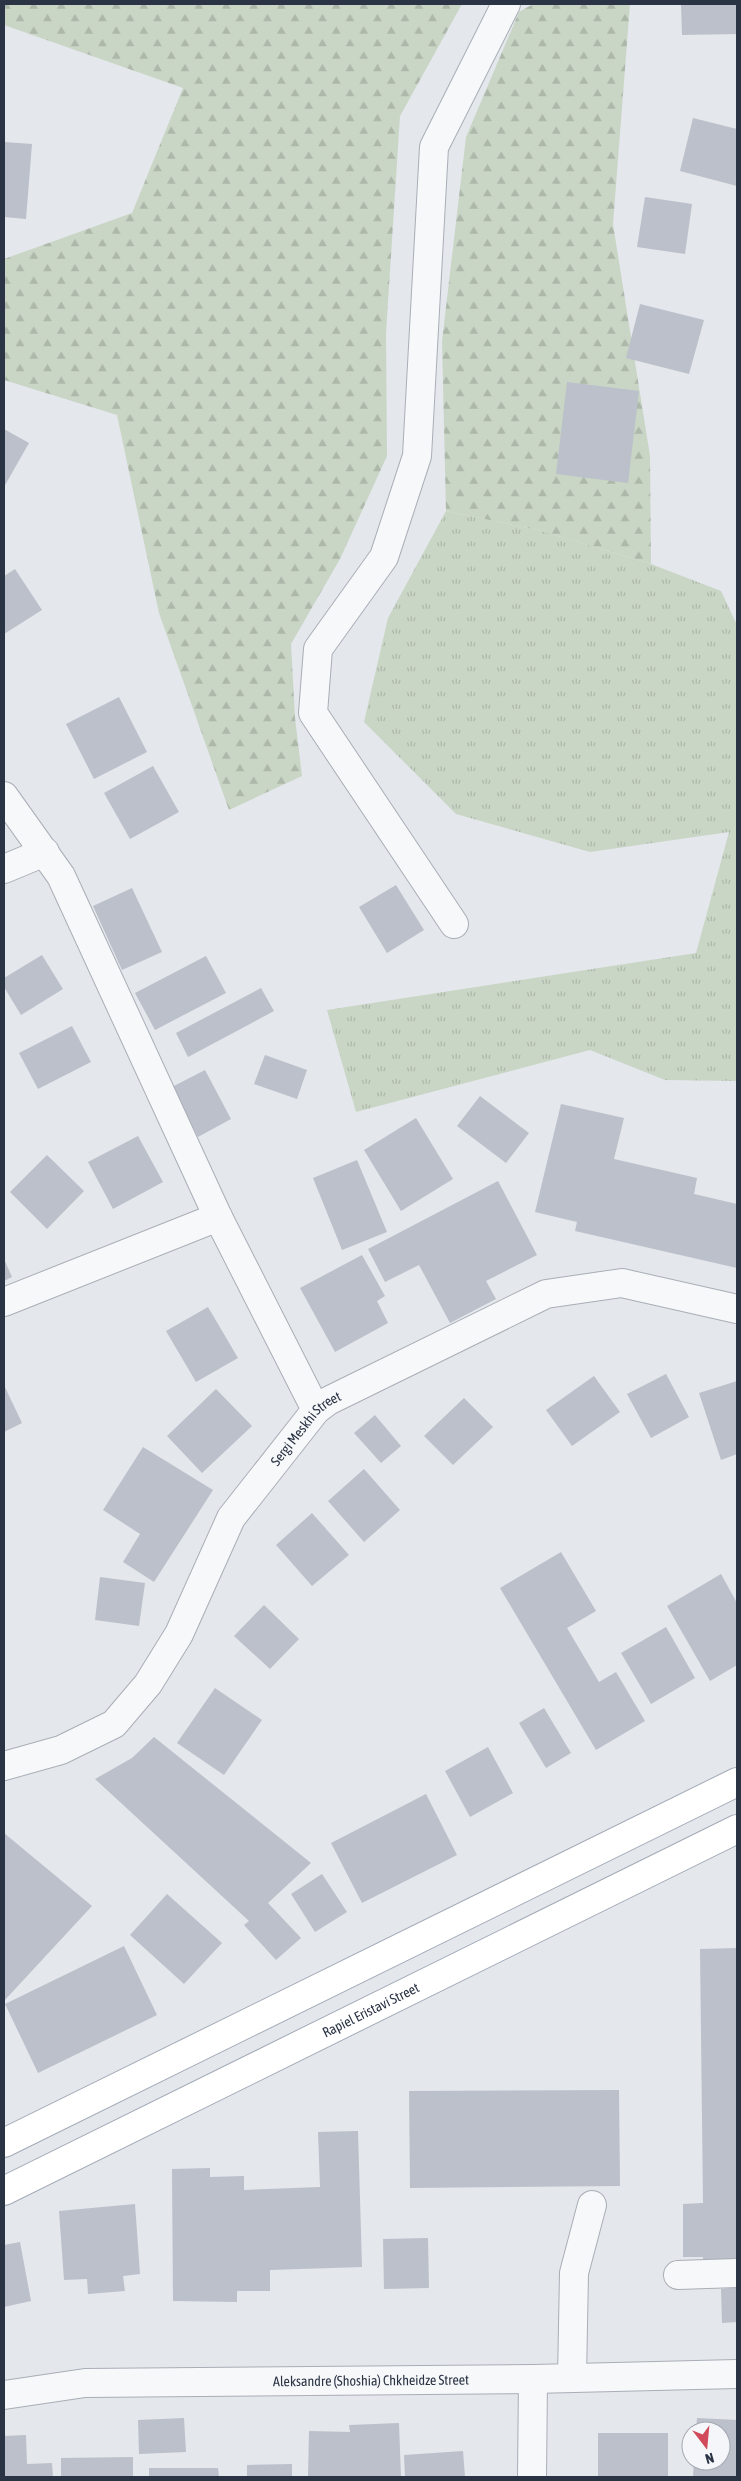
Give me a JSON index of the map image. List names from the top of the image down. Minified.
{"streets":{"main road":["Rapiel Eristavi Street"],"street":["Sergi Meskhi Street","Aleksandre (Shoshia) Chkheidze Street"]},"north":"bottom"}
